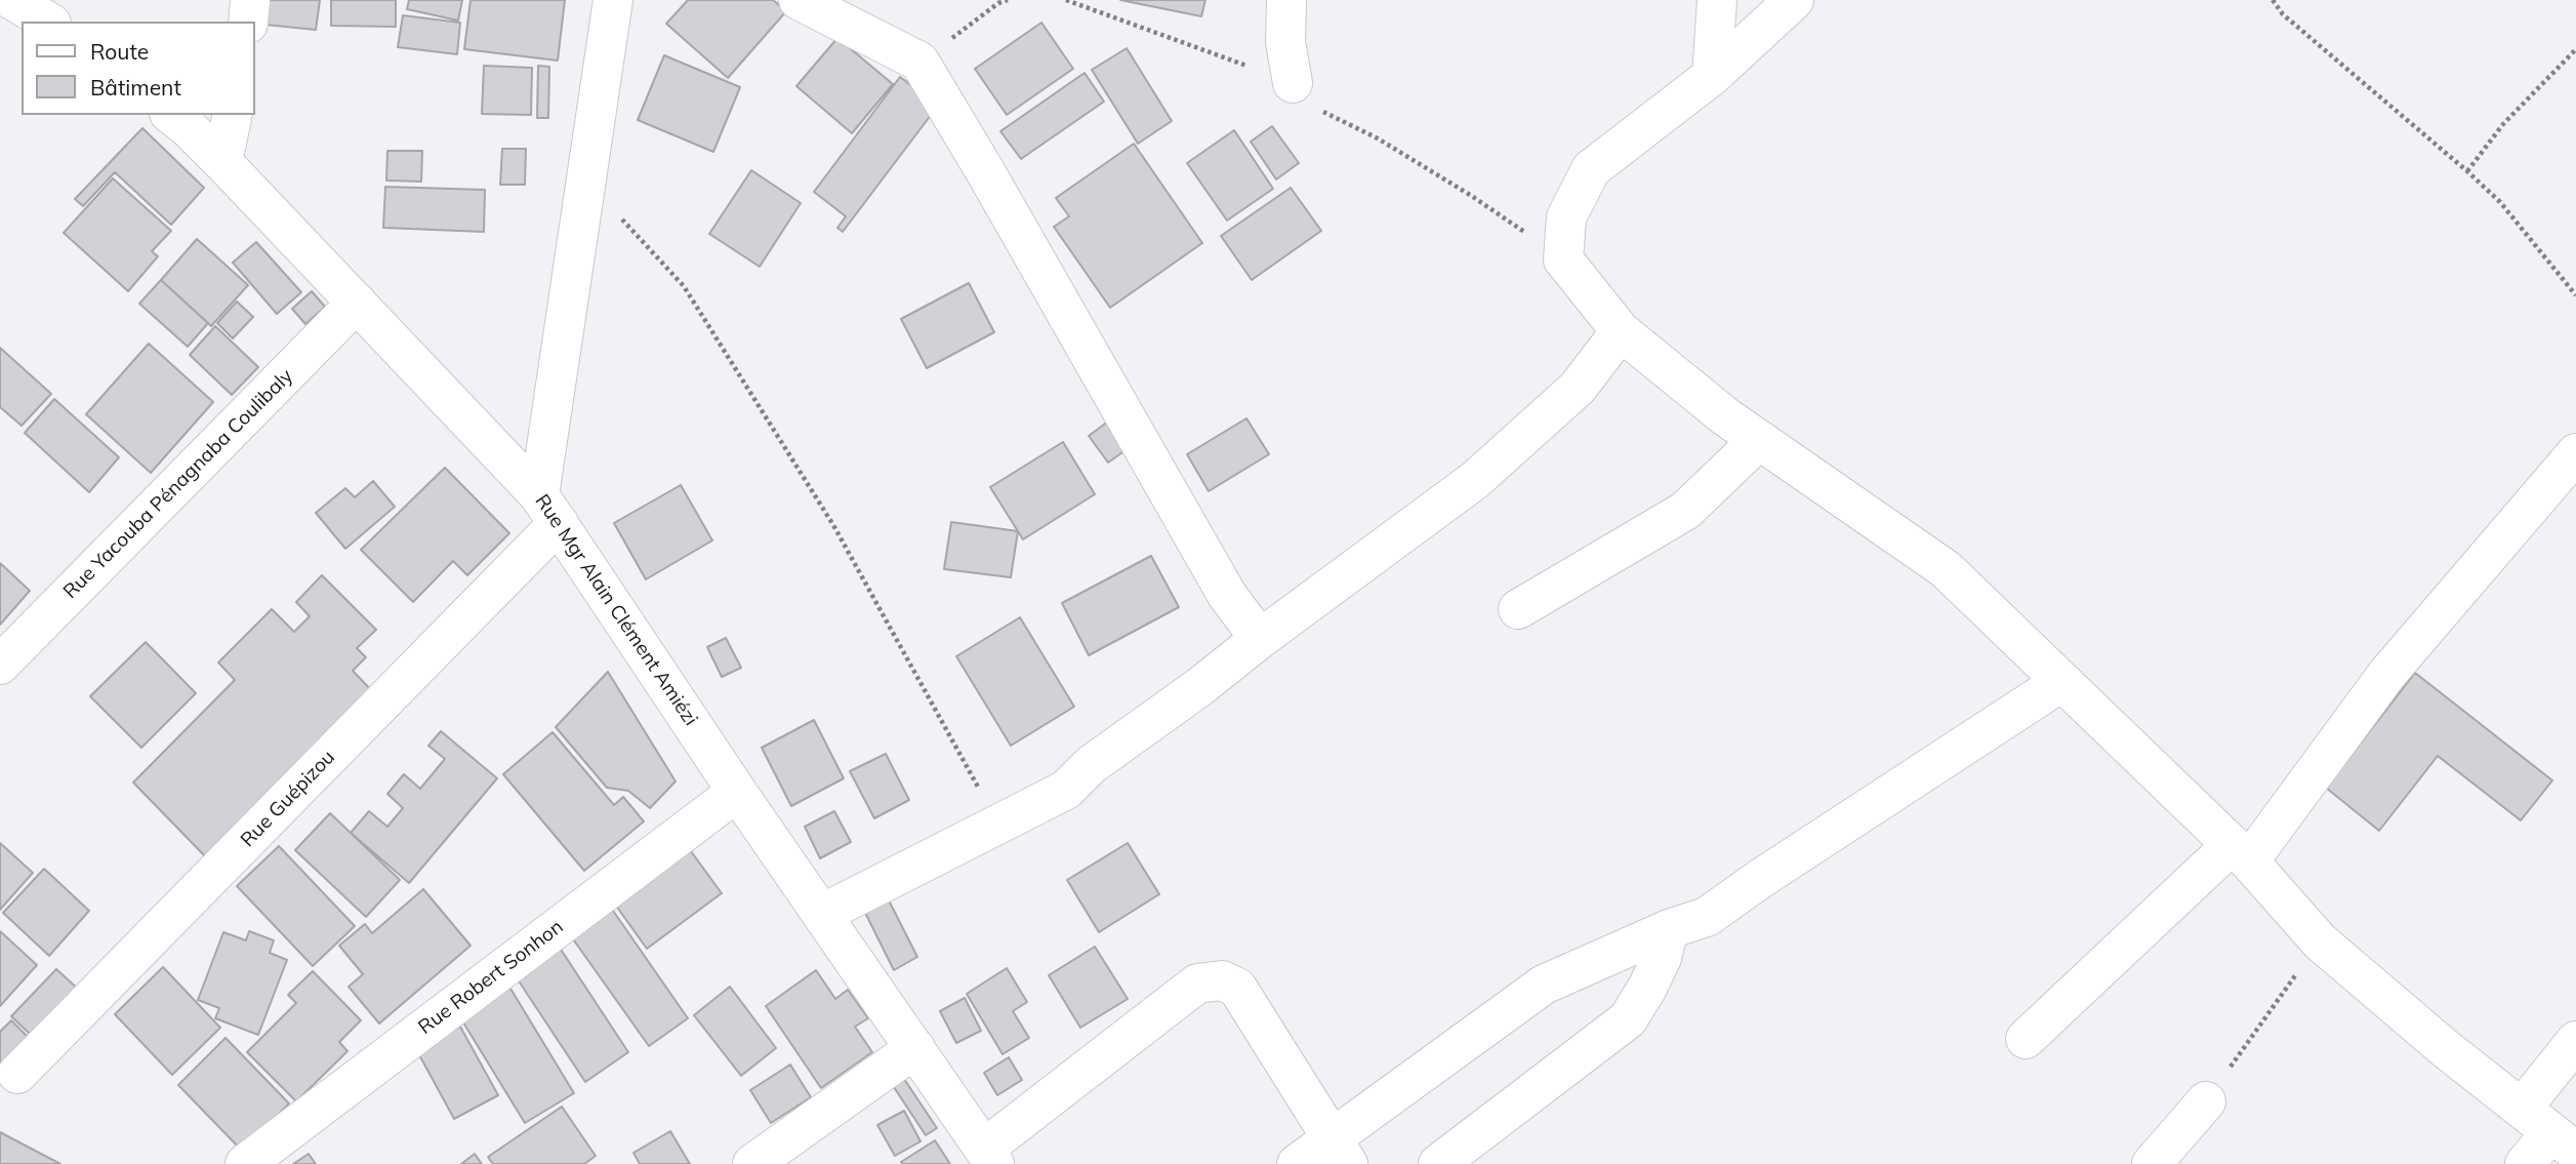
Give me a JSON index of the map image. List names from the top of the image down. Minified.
{"streets":{"street":["Rue Yacouba Pénagnaba Coulibaly","Rue Mgr Alain Clément Amiézi","Rue Guépizou","Rue Robert Sonhon"]},"crossings":[["Rue Yacouba Pénagnaba Coulibaly","Rue Mgr Alain Clément Amiézi"],["Rue Mgr Alain Clément Amiézi","Rue Guépizou"],["Rue Mgr Alain Clément Amiézi","Rue Robert Sonhon"]],"legend":["Route","Bâtiment"]}
